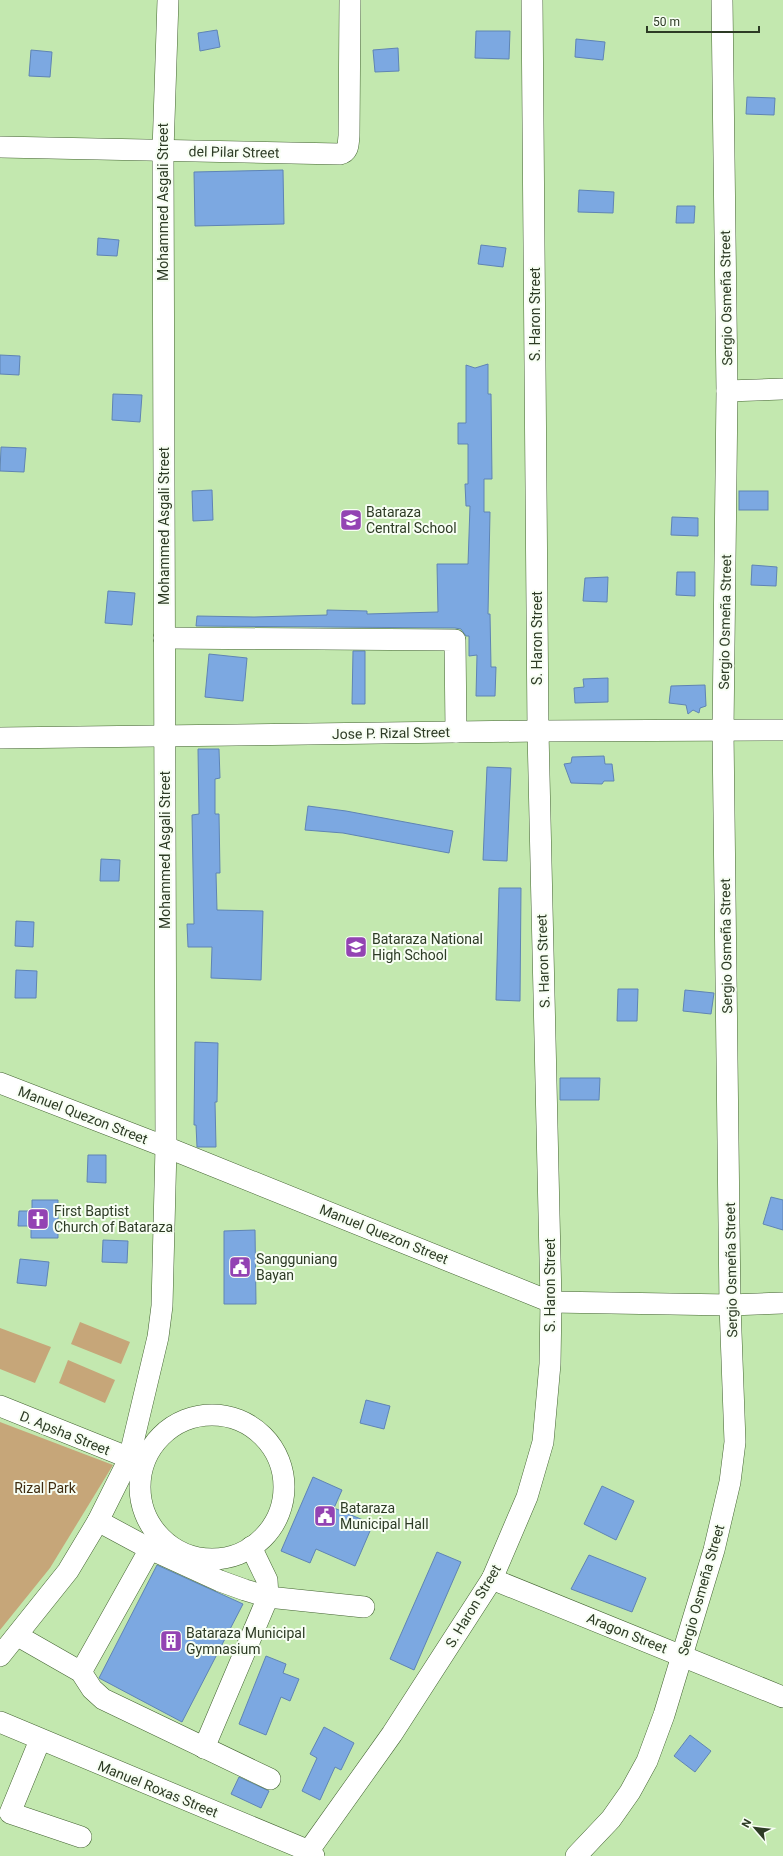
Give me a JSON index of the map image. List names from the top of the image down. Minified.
{"streets":{"street":["del Pilar Street","Mohammed Asgali Street","Sergio Osmeña Street","S. Haron Street","Jose P. Rizal Street","Manuel Quezon Street","D. Apsha Street","Aragon Street","Manuel Roxas Street"]},"crossings":[["del Pilar Street","Mohammed Asgali Street"],["Mohammed Asgali Street","Jose P. Rizal Street"],["Mohammed Asgali Street","Manuel Quezon Street"],["Mohammed Asgali Street","D. Apsha Street"],["Sergio Osmeña Street","Jose P. Rizal Street"],["Sergio Osmeña Street","Manuel Quezon Street"],["Sergio Osmeña Street","Aragon Street"],["S. Haron Street","Jose P. Rizal Street"],["S. Haron Street","Manuel Quezon Street"],["S. Haron Street","Aragon Street"],["S. Haron Street","Manuel Roxas Street"]],"parks":["Rizal Park"],"places":{"school or university":["Bataraza Central School","Bataraza National High School"],"church":["First Baptist Church of Bataraza"],"public building":["Sangguniang Bayan","Bataraza Municipal Hall"],"building":["Bataraza Municipal Gymnasium"]},"scale_bar":"50 m","north":"top left"}
